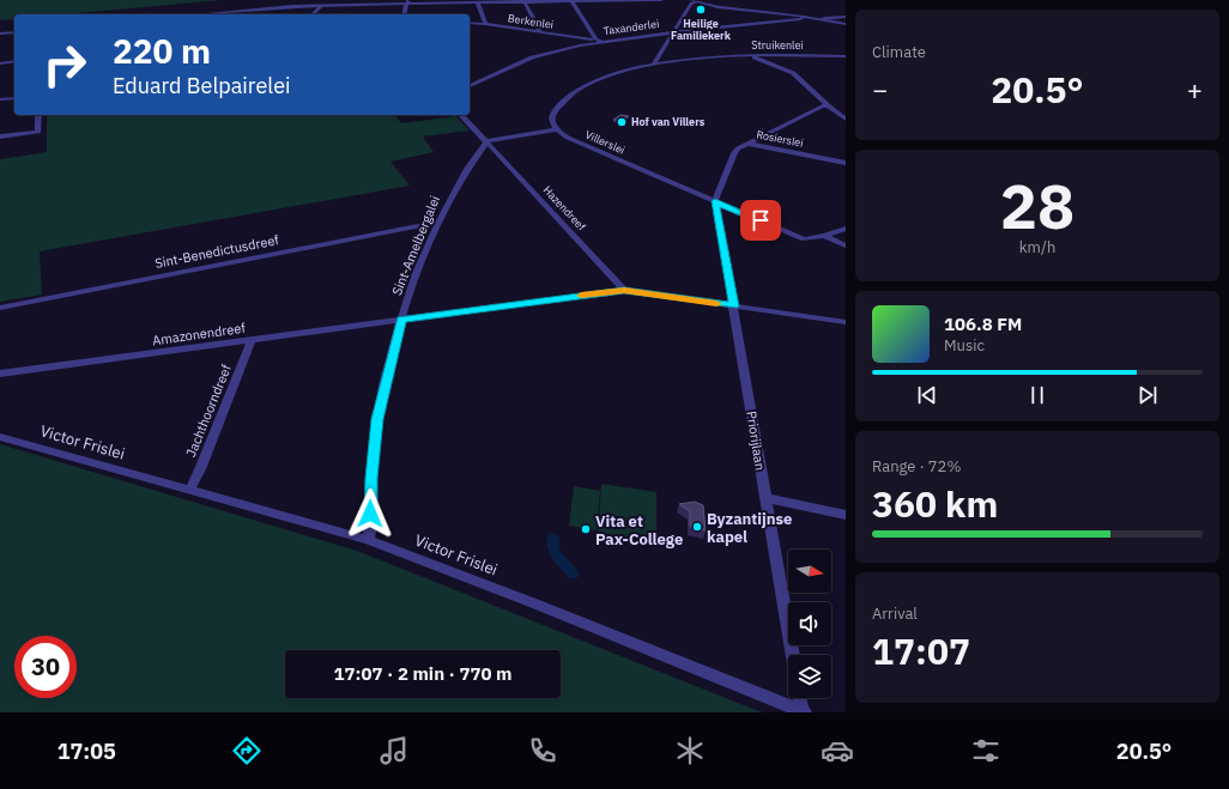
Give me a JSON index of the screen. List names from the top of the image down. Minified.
{"streets":{"street":["Berkenlei","Taxanderlei","Struikenlei","Rosierslei","Villerslei","Hazendreef","Sint-Amelbergalei","Sint-Benedictusdreef","Amazonendreef","Jachthoorndreef","Priorijlaan","Victor Frislei"]},"crossings":[["Berkenlei","Taxanderlei"],["Rosierslei","Villerslei"],["Rosierslei","Priorijlaan"],["Villerslei","Priorijlaan"],["Hazendreef","Sint-Amelbergalei"],["Hazendreef","Amazonendreef"],["Sint-Amelbergalei","Sint-Benedictusdreef"],["Sint-Amelbergalei","Amazonendreef"],["Sint-Amelbergalei","Victor Frislei"],["Amazonendreef","Jachthoorndreef"],["Amazonendreef","Priorijlaan"],["Jachthoorndreef","Victor Frislei"]],"places":["Heilige Familiekerk","Hof van Villers","Byzantijnse kapel","Vita et Pax-College"],"north":"right","page":{"tile":["Climate",["28","km/h"],["Range · 72%","360 km"],["Arrival","17:07"]],"turn":["220 m","Eduard Belpairelei"],"heat":["−","20.5°","+"],"song":["106.8 FM","Music"],"limit":"30","trip":"17:07 · 2 min · 770 m","tabs":["17:05","20.5°"]}}
